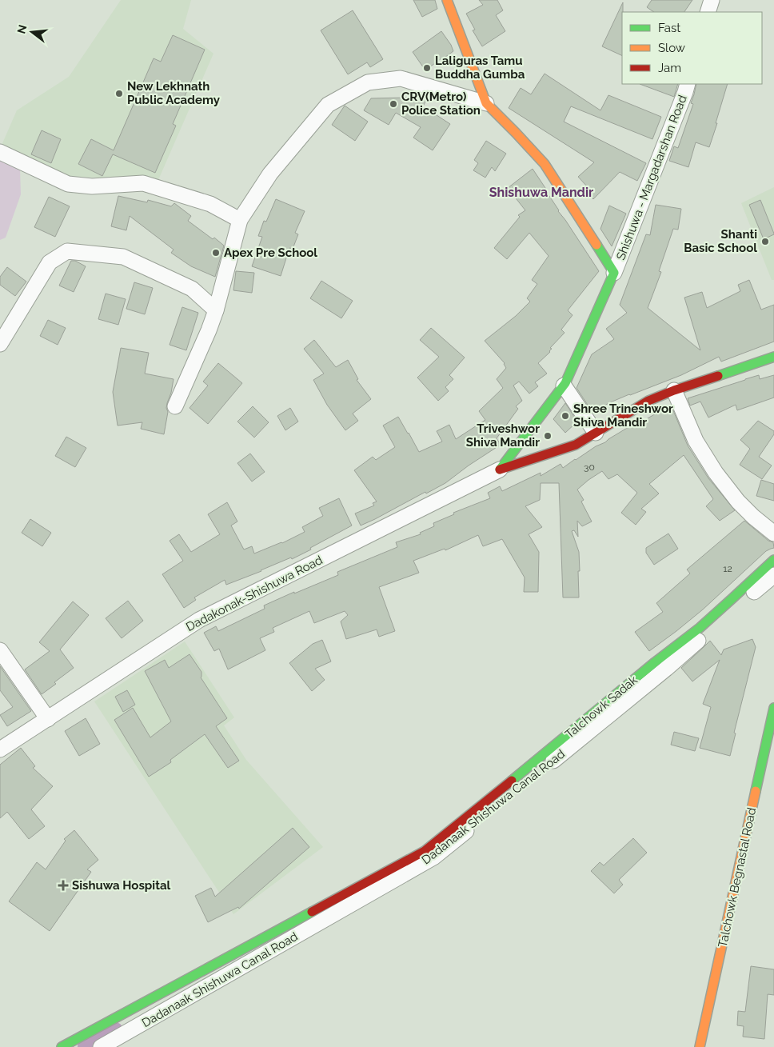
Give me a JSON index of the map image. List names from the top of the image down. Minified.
{"streets":{"main road":["Talchowk Sadak","Dadanaak Shishuwa Canal Road","Talchowk Begnastal Road"],"street":["Shishuwa - Margadarshan Road","Dadakonak-Shishuwa Road"]},"crossings":[["Talchowk Sadak","Dadanaak Shishuwa Canal Road"]],"districts":["Shishuwa Mandir"],"places":{"other":["Laliguras Tamu Buddha Gumba","New Lekhnath Public Academy","CRV(Metro) Police Station","Shanti Basic School","Apex Pre School","Shree Trineshwor Shiva Mandir","Triveshwor Shiva Mandir"],"health":["Sishuwa Hospital"]},"house_numbers":["30","12"],"legend":["Fast","Slow","Jam"],"north":"left"}
